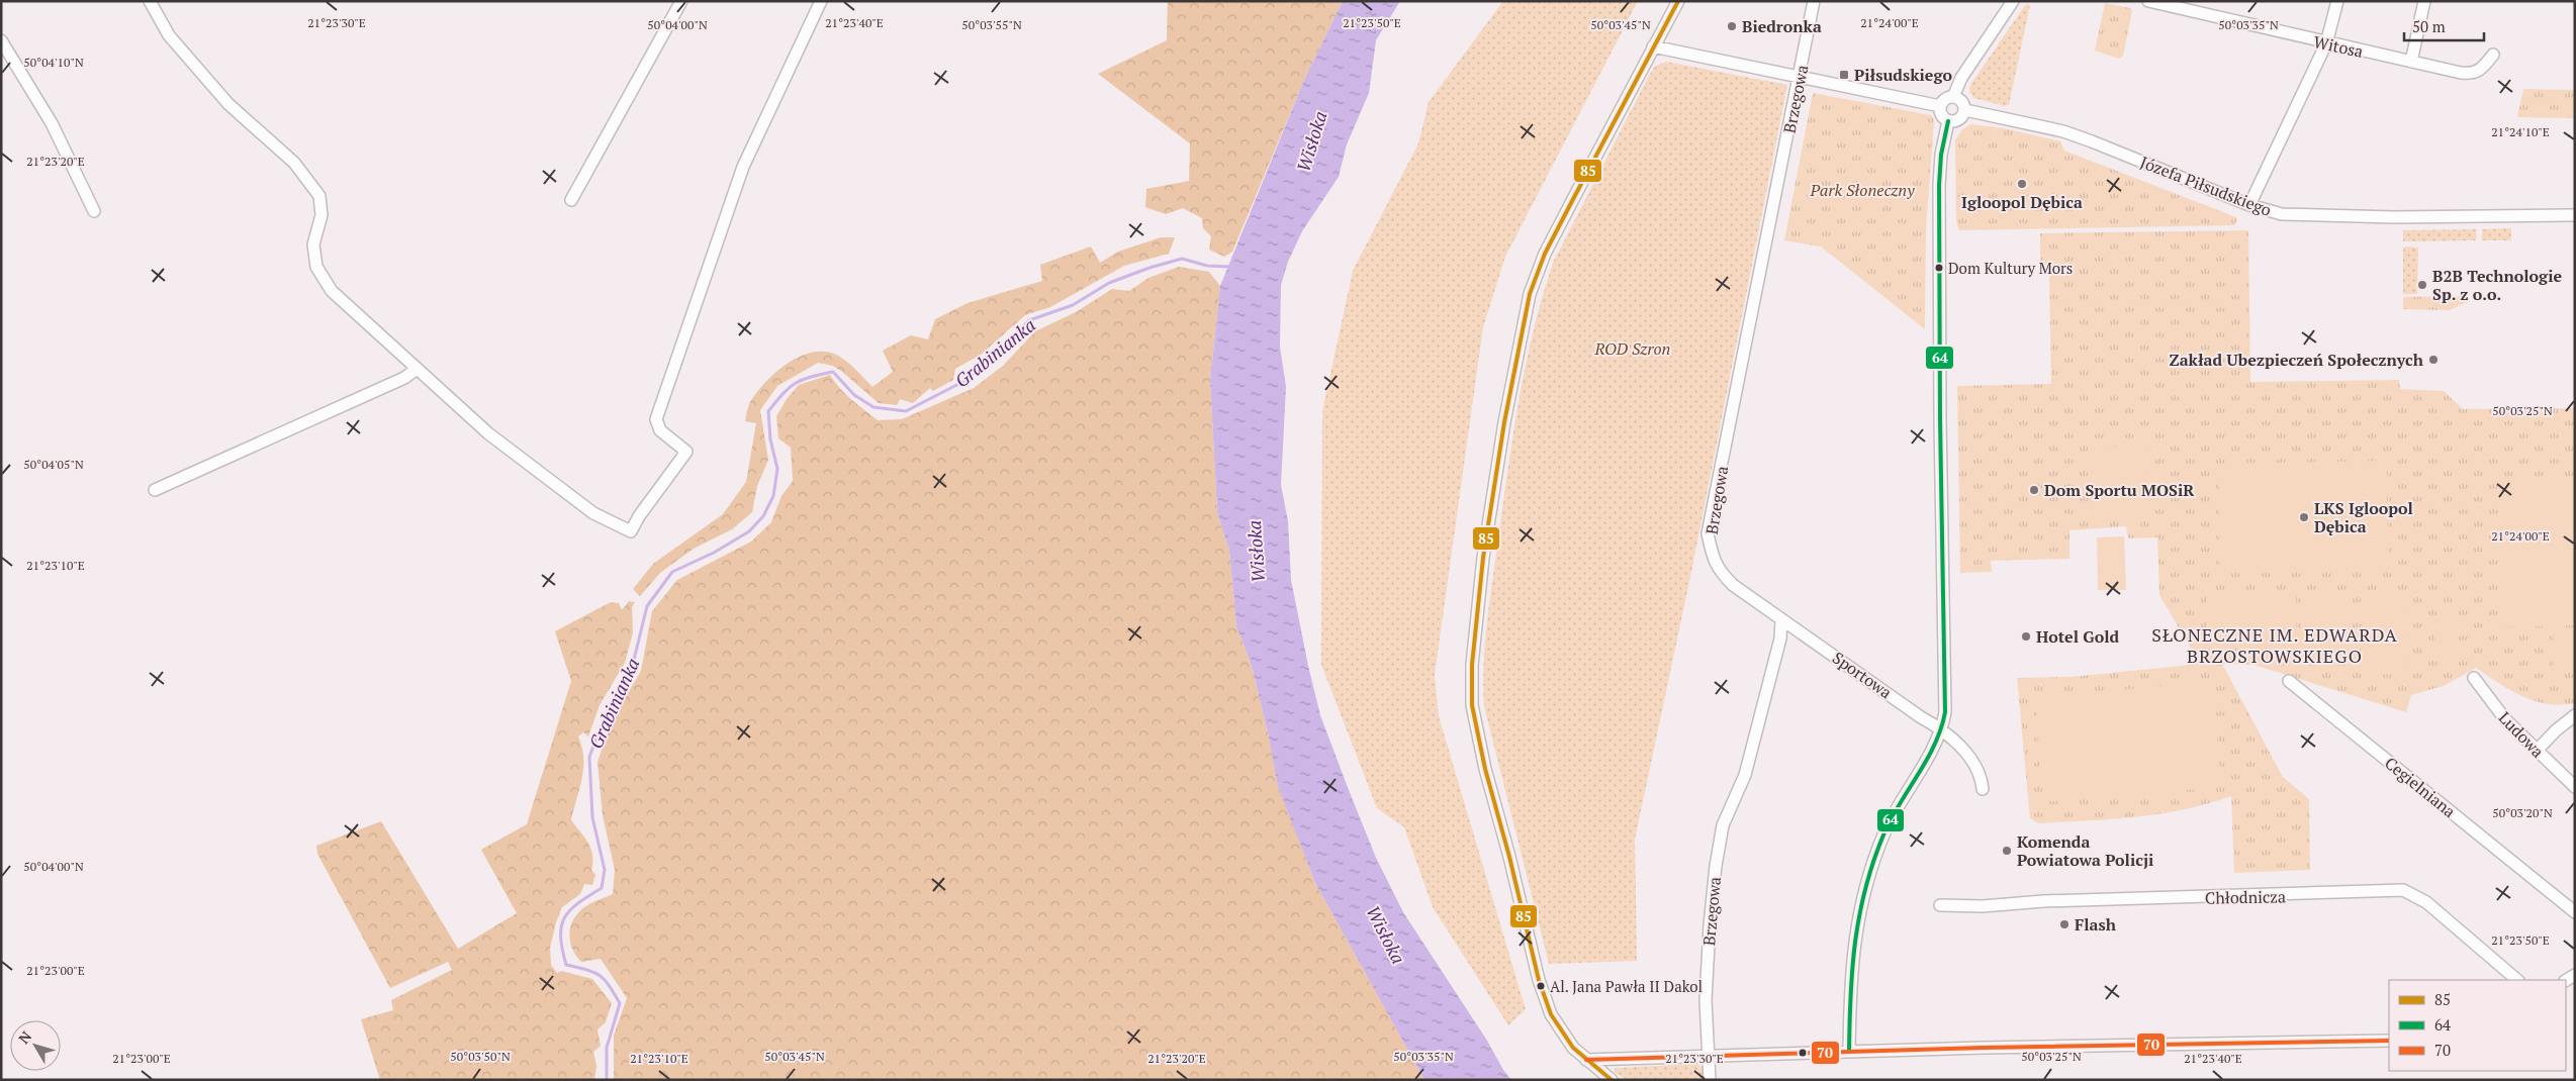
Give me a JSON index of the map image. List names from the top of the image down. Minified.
{"streets":{"street":["Witosa","Brzegowa","Józefa Piłsudskiego","Sportowa","Ludowa","Cegielniana","Chłodnicza"]},"crossings":[["Brzegowa","Sportowa"]],"districts":["SŁONECZNE IM. EDWARDA BRZOSTOWSKIEGO"],"water":["Wisłoka","Grabinianka"],"parks":["Park Słoneczny","ROD Szron"],"places":{"other":["Biedronka","Igloopol Dębica","Dom Kultury Mors","B2B Technologie Sp. z o.o.","Zakład Ubezpieczeń Społecznych","Dom Sportu MOSiR","LKS Igloopol Dębica","Hotel Gold","Komenda Powiatowa Policji","Flash","Al. Jana Pawła II Dakol"],"transit":["Piłsudskiego"]},"lines":["transit line 85","transit line 64","transit line 70"],"legend":["85","64","70"],"scale_bar":"50 m","north":"top left","coordinates":["21°23'30\"E","21°23'40\"E","21°23'50\"E","21°24'00\"E","50°04'00\"N","50°03'55\"N","50°03'45\"N","50°03'35\"N","50°04'10\"N","21°24'10\"E","21°23'20\"E","50°03'25\"N","50°04'05\"N","21°23'10\"E","50°03'20\"N","21°23'00\"E","50°03'50\"N"]}
